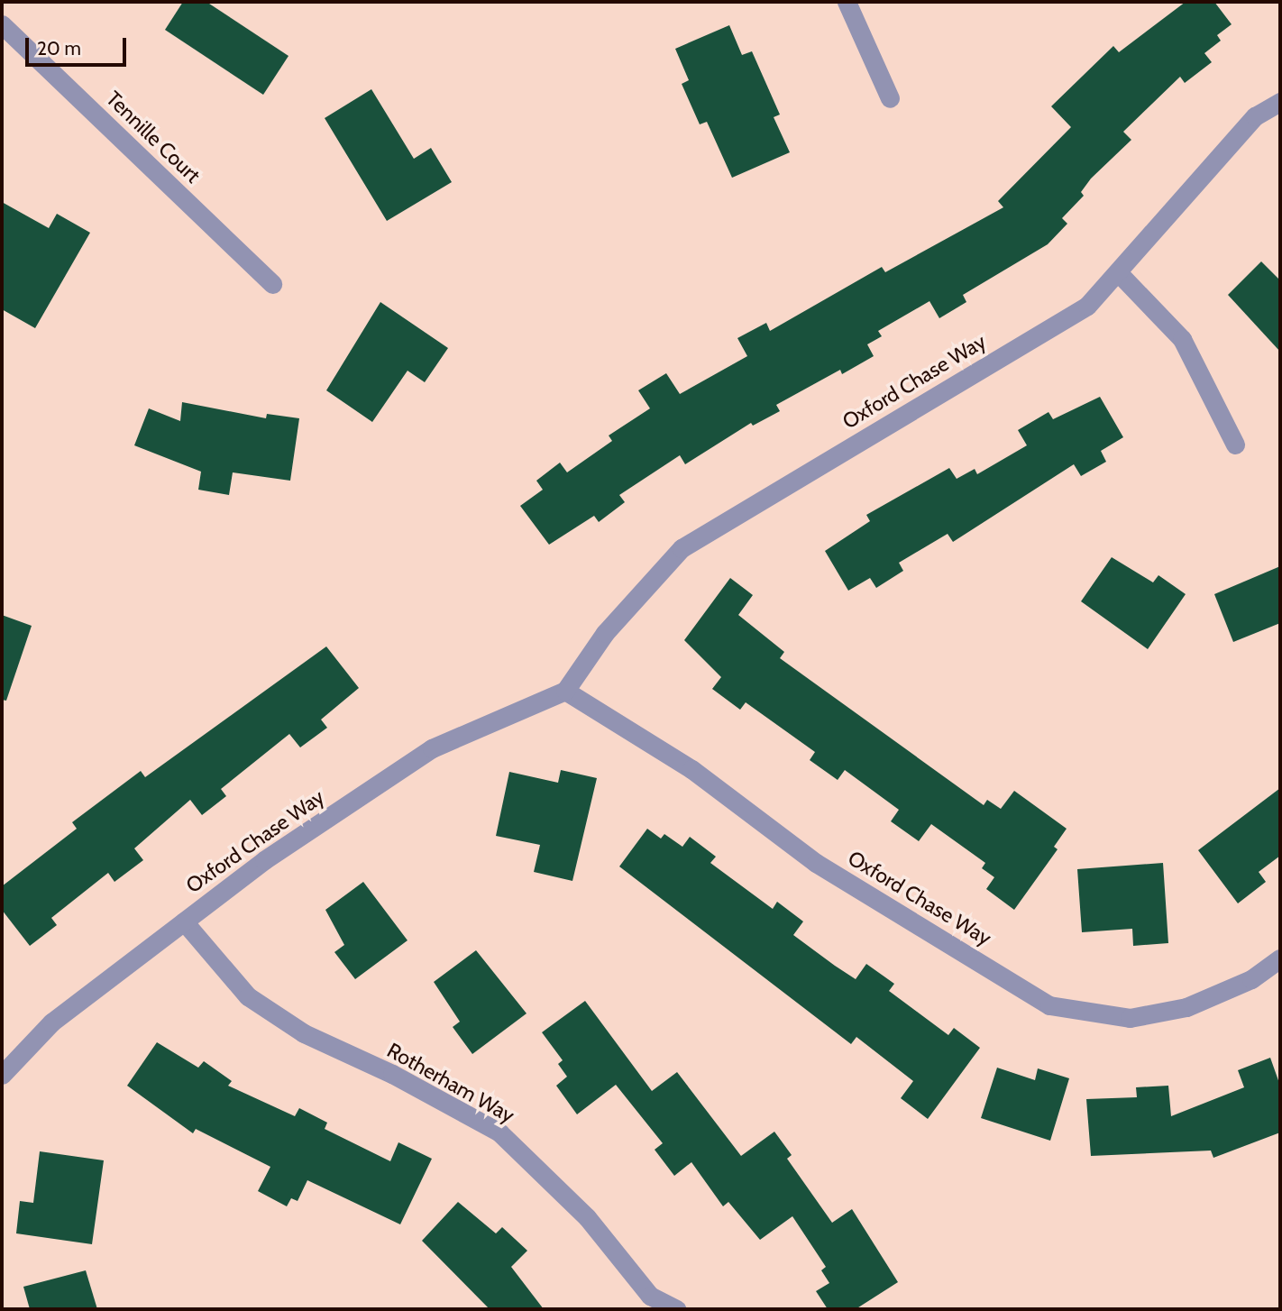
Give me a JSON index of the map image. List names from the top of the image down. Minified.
{"streets":{"street":["Tennille Court","Oxford Chase Way","Rotherham Way"]},"crossings":[["Oxford Chase Way","Rotherham Way"]],"scale_bar":"20 m"}
